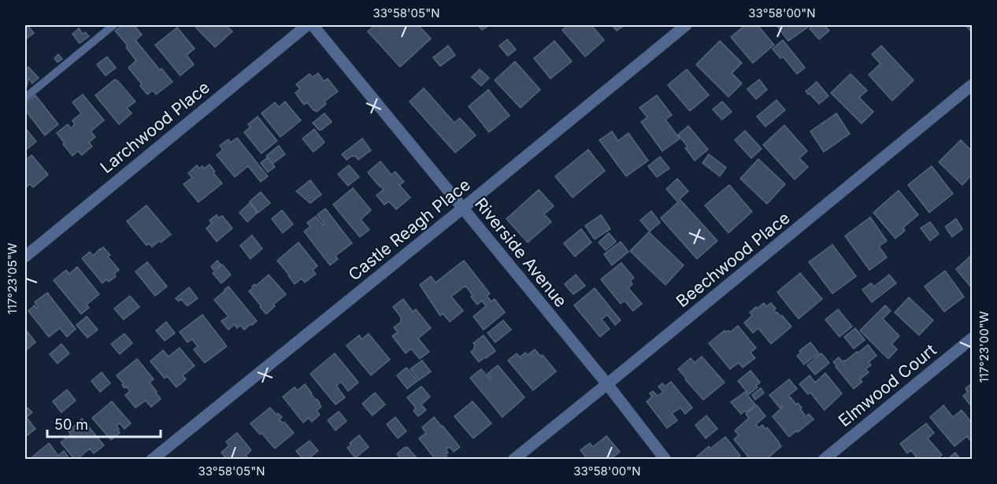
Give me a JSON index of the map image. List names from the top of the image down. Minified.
{"streets":{"street":["Larchwood Place","Castle Reagh Place","Riverside Avenue","Beechwood Place","Elmwood Court"]},"crossings":[["Castle Reagh Place","Riverside Avenue"],["Riverside Avenue","Beechwood Place"]],"scale_bar":"50 m","coordinates":["33°58'05\"N","33°58'00\"N","117°23'05\"W","117°23'00\"W"]}
